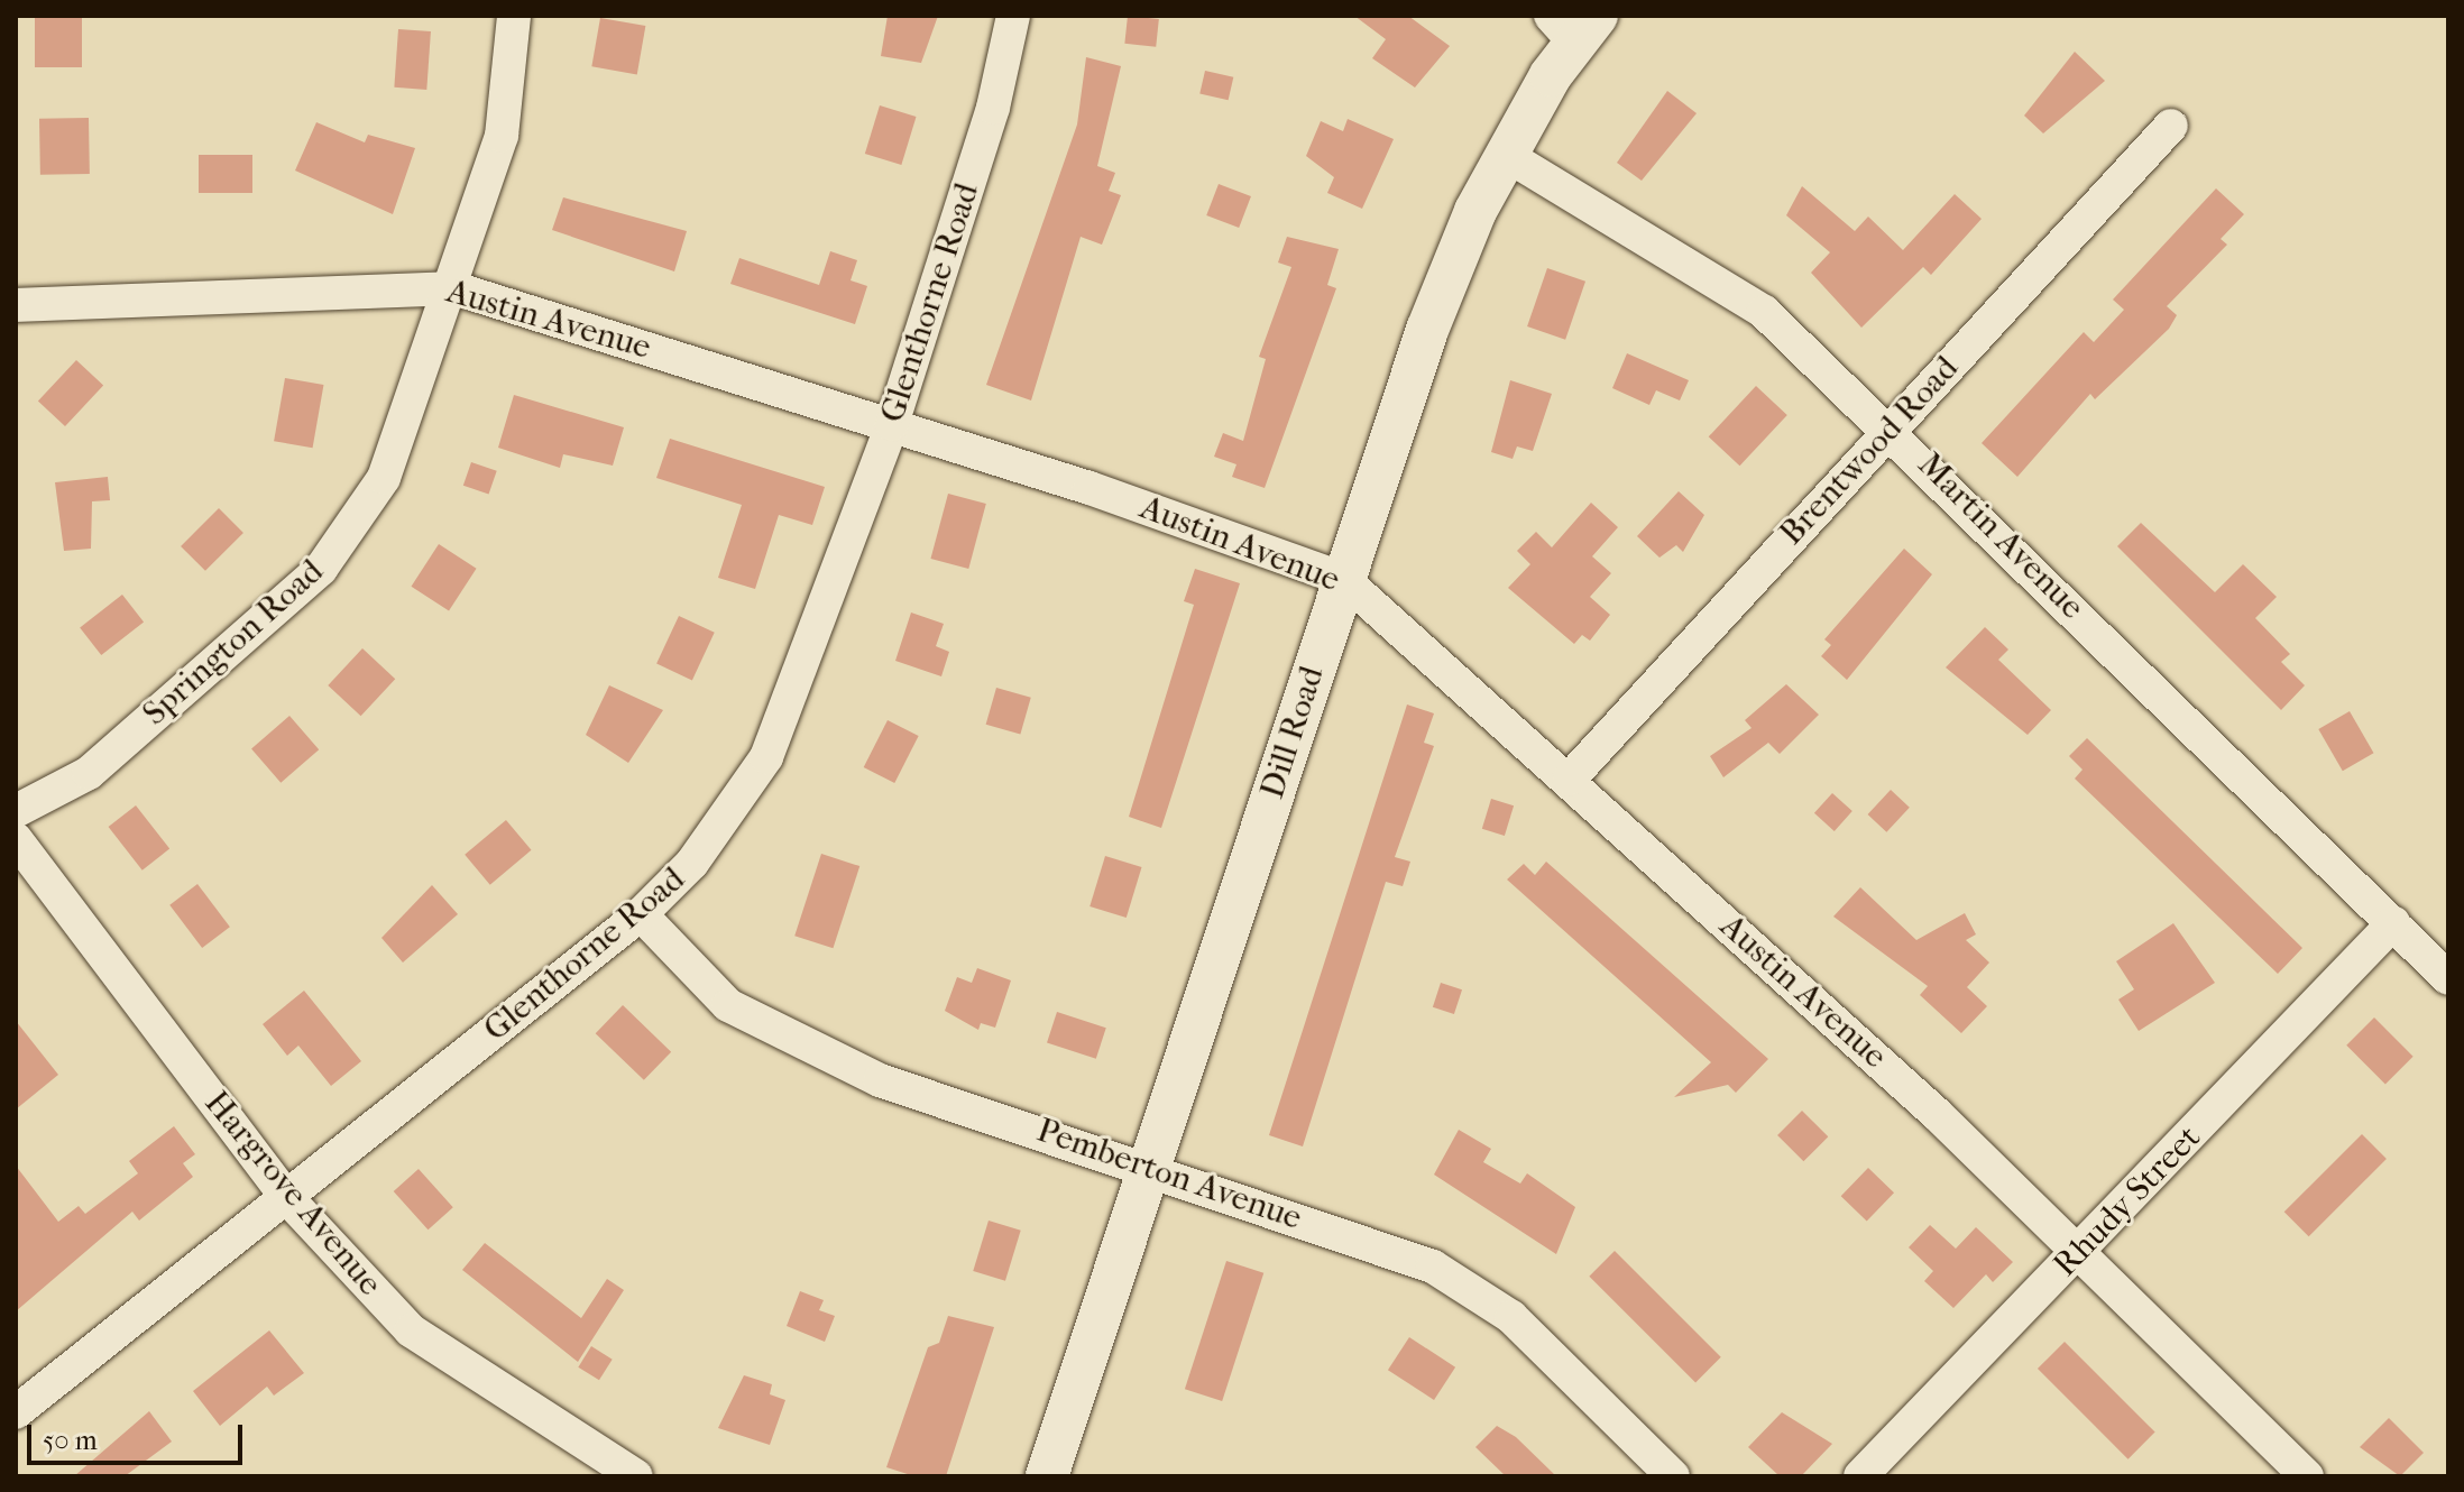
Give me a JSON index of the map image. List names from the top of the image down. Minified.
{"streets":{"street":["Glenthorne Road","Austin Avenue","Brentwood Road","Martin Avenue","Springton Road","Dill Road","Pemberton Avenue","Hargrove Avenue","Rhudy Street"]},"crossings":[["Glenthorne Road","Austin Avenue"],["Glenthorne Road","Pemberton Avenue"],["Glenthorne Road","Hargrove Avenue"],["Austin Avenue","Brentwood Road"],["Austin Avenue","Springton Road"],["Austin Avenue","Dill Road"],["Austin Avenue","Rhudy Street"],["Brentwood Road","Martin Avenue"],["Martin Avenue","Dill Road"],["Martin Avenue","Rhudy Street"],["Dill Road","Pemberton Avenue"]],"scale_bar":"50 m"}
